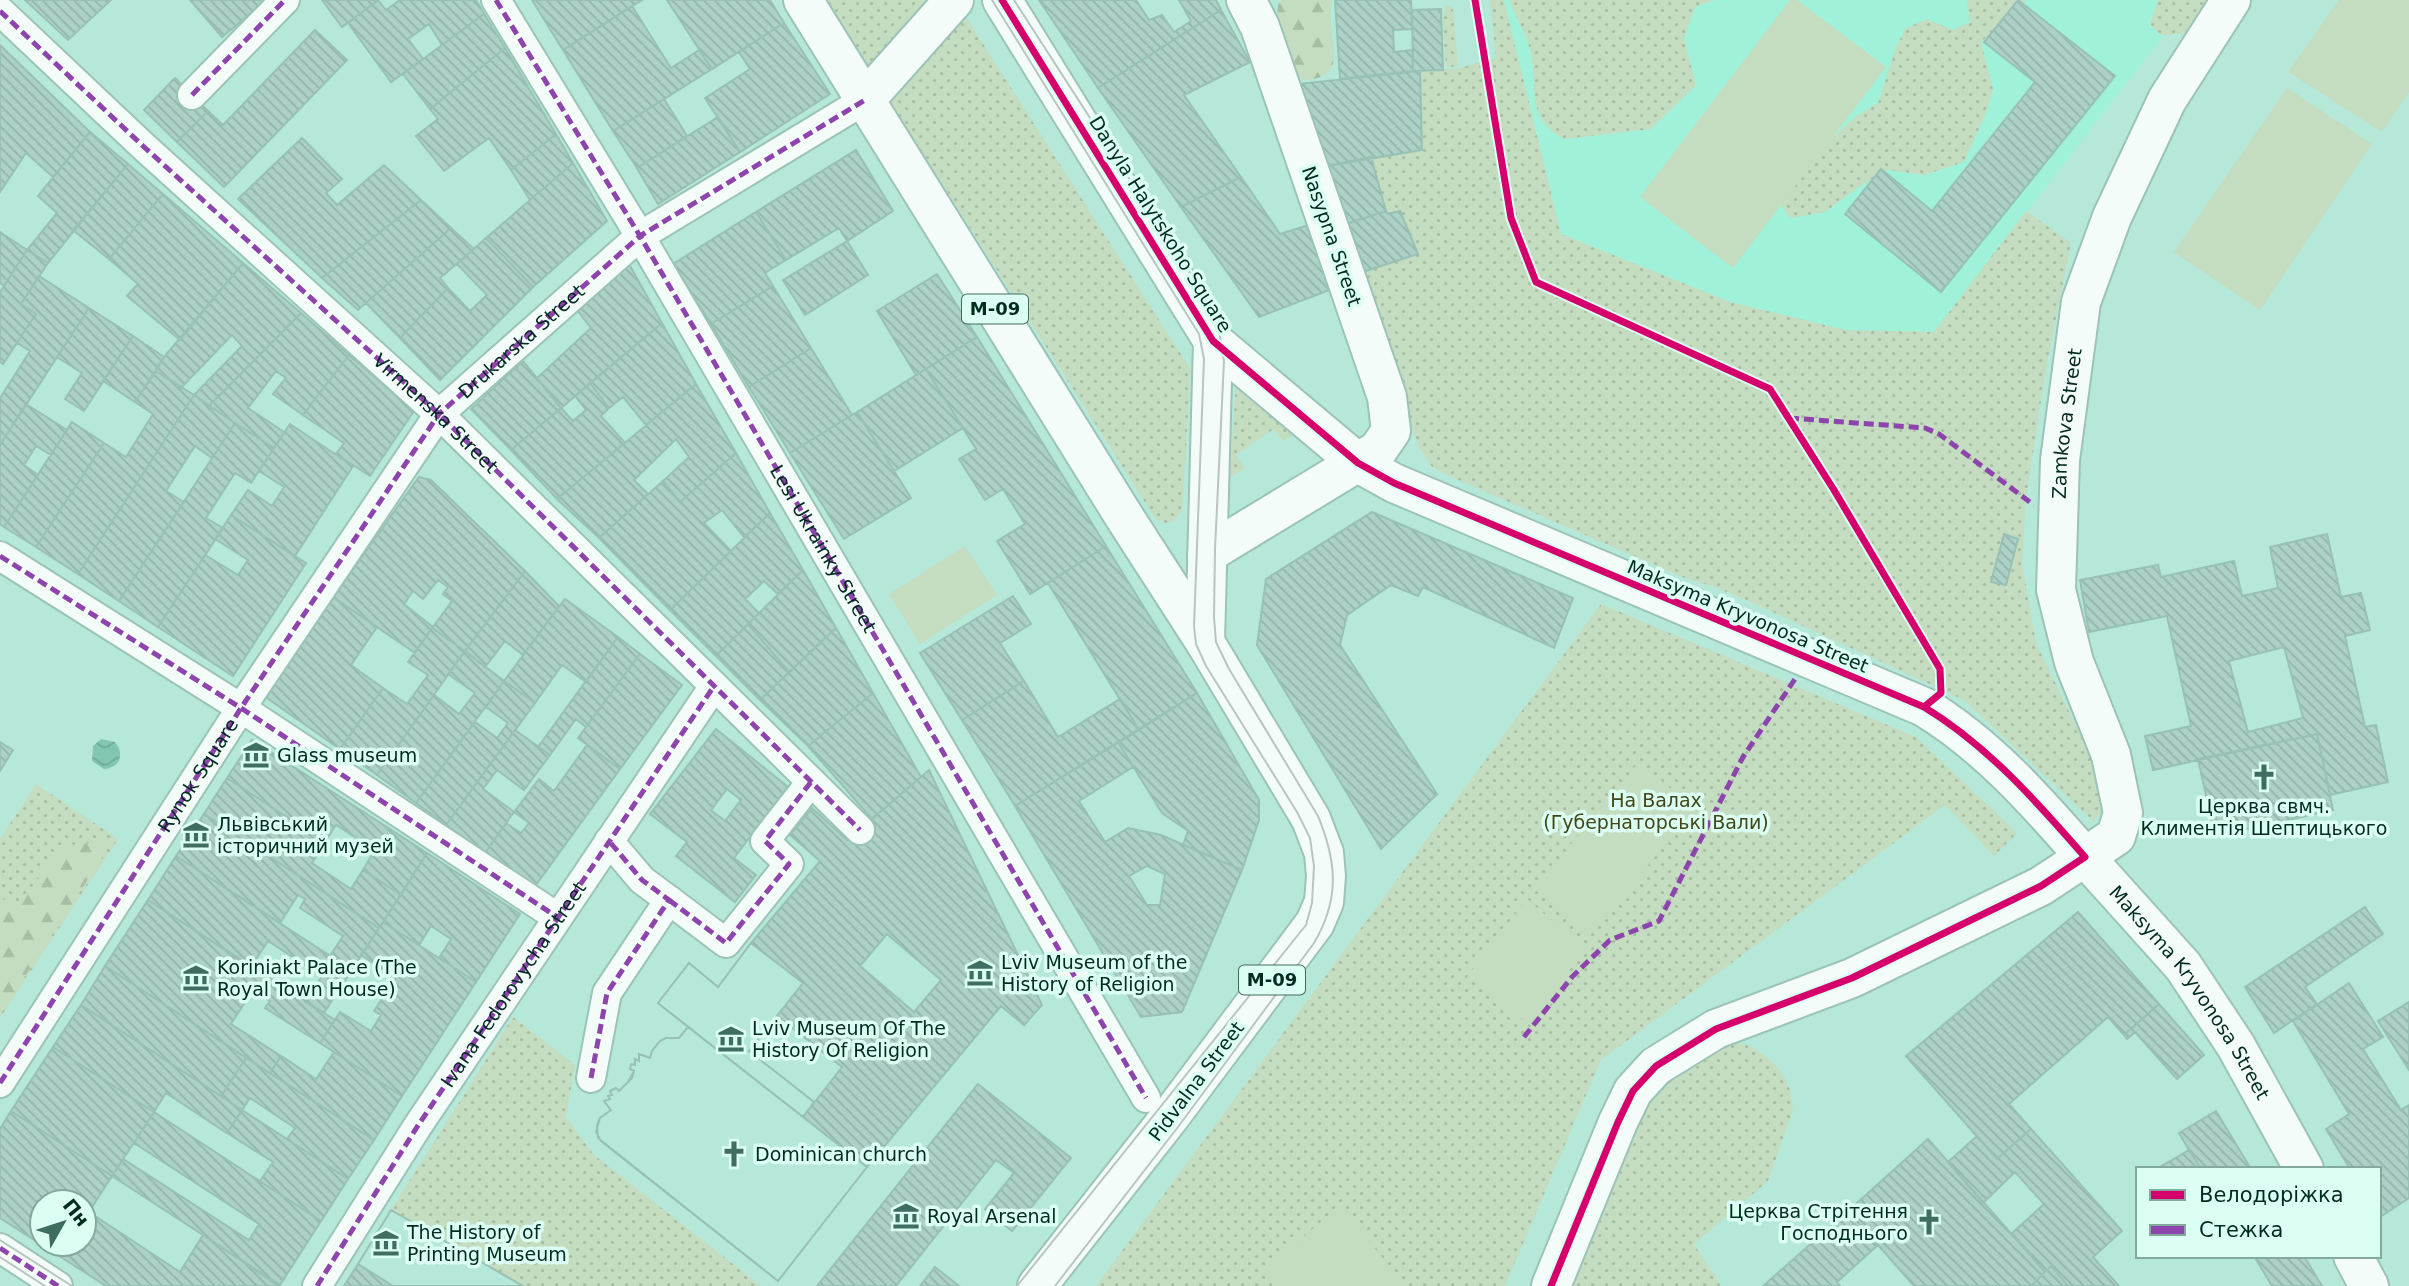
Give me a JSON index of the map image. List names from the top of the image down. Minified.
{"streets":{"main road":["Danyla Halytskoho Square","Nasypna Street","М-09","Zamkova Street","Maksyma Kryvonosa Street","Pidvalna Street"],"street":["Drukarska Street","Virmenska Street","Lesi Ukrainky Street","Rynok Square","Ivana Fedorovycha Street"]},"crossings":[["Danyla Halytskoho Square","Nasypna Street"],["Danyla Halytskoho Square","М-09"],["Danyla Halytskoho Square","Maksyma Kryvonosa Street"],["Danyla Halytskoho Square","Pidvalna Street"],["Nasypna Street","Maksyma Kryvonosa Street"],["М-09","Drukarska Street"],["М-09","Pidvalna Street"],["Drukarska Street","Virmenska Street"],["Drukarska Street","Lesi Ukrainky Street"],["Drukarska Street","Rynok Square"],["Virmenska Street","Ivana Fedorovycha Street"],["Zamkova Street","Maksyma Kryvonosa Street"]],"parks":["На Валах (Губернаторські Вали)"],"places":{"museum":["Glass museum","Львівський історичний музей","Lviv Museum of the History of Religion","Koriniakt Palace (The Royal Town House)","Lviv Museum Of The History Of Religion","Royal Arsenal","The History of Printing Museum"],"church":["Церква свмч. Климентія Шептицького","Dominican church","Церква Стрітення Господнього"]},"legend":["Велодоріжка","Стежка"],"north":"top right"}
